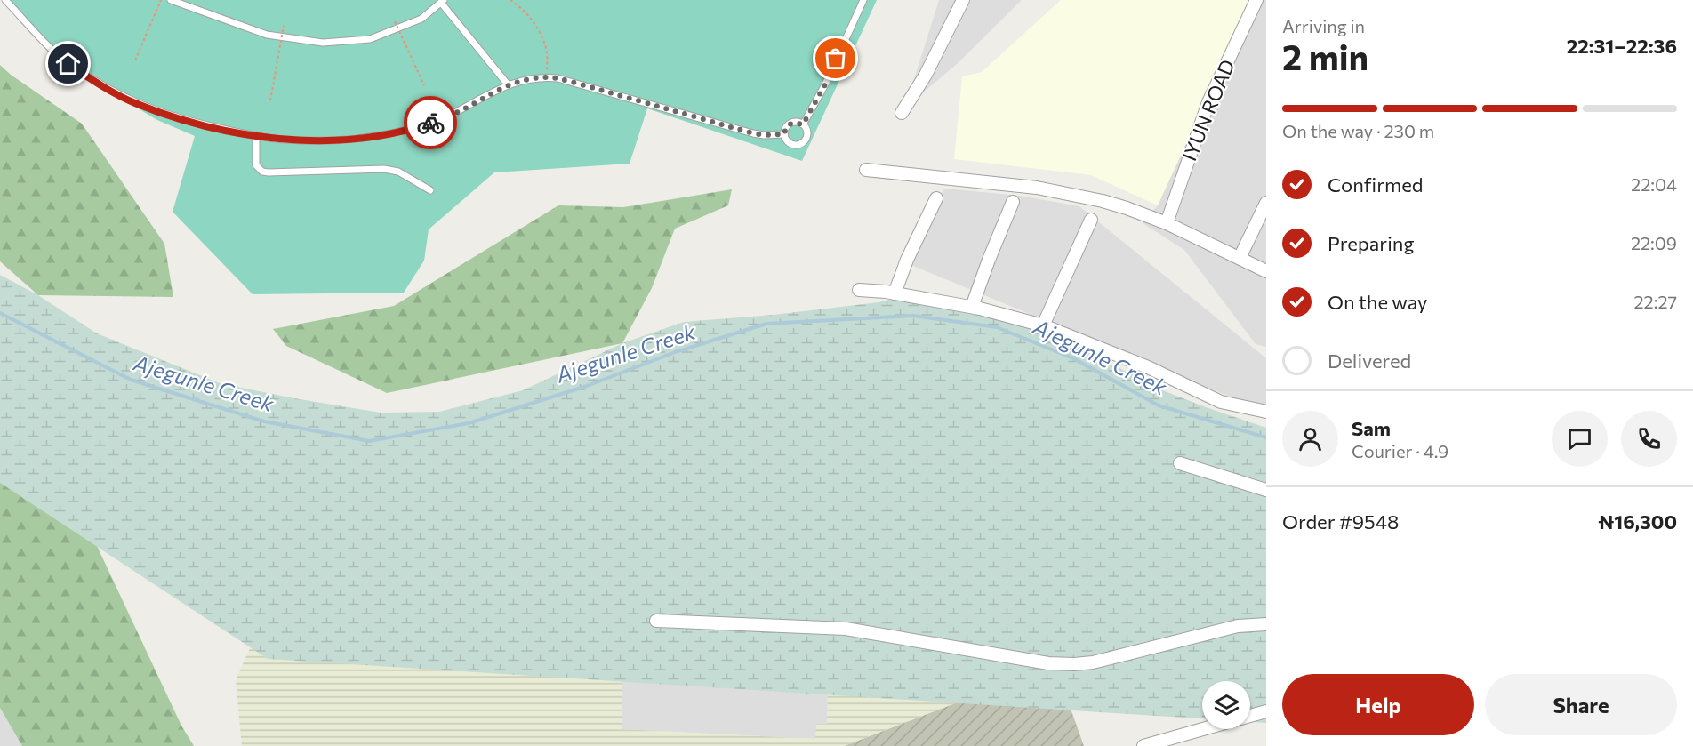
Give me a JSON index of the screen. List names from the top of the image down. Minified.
{"streets":{"street":["IYUN ROAD"]},"water":["Ajegunle Creek"],"page":{"heading":["2 min","Arriving in","22:31–22:36"],"panel":["Sam","Courier · 4.9","Order #9548","₦16,300"],"bar":"On the way · 230 m","list":[["Confirmed","22:04"],["Preparing","22:09"],["On the way","22:27"],"Delivered"],"buttons":["Help","Share"]}}
